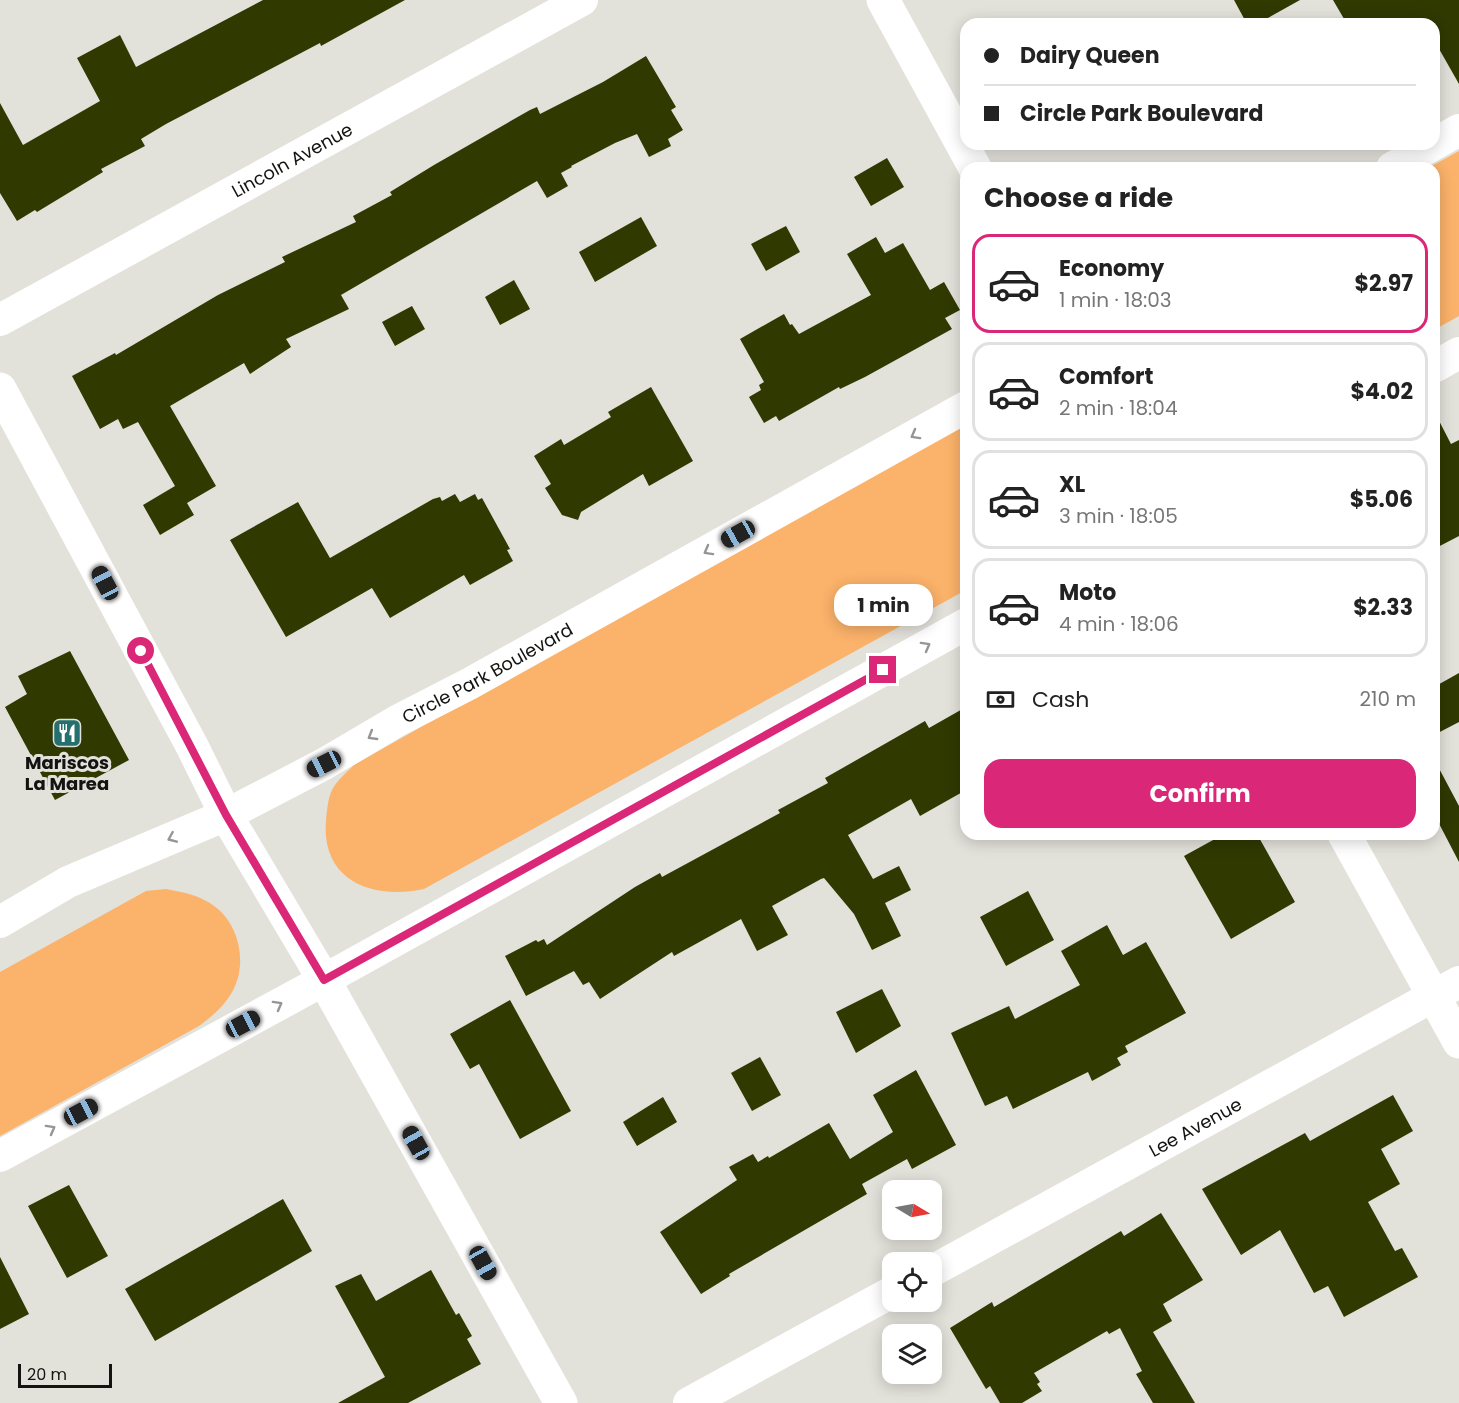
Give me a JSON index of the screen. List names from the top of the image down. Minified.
{"streets":{"street":["Lincoln Avenue","Circle Park Boulevard","Lee Avenue"]},"places":{"restaurant":["Mariscos La Marea"]},"scale_bar":"20 m","north":"right","page":{"banner":["Dairy Queen","Circle Park Boulevard"],"heading":"Choose a ride","list":[{"name":"Economy","note":"1 min · 18:03","value":"$2.97"},{"name":"Comfort","note":"2 min · 18:04","value":"$4.02"},{"name":"XL","note":"3 min · 18:05","value":"$5.06"},{"name":"Moto","note":"4 min · 18:06","value":"$2.33"}],"bubble":"1 min","pay":["Cash","210 m"],"buttons":"Confirm","scale":"20 m"}}
